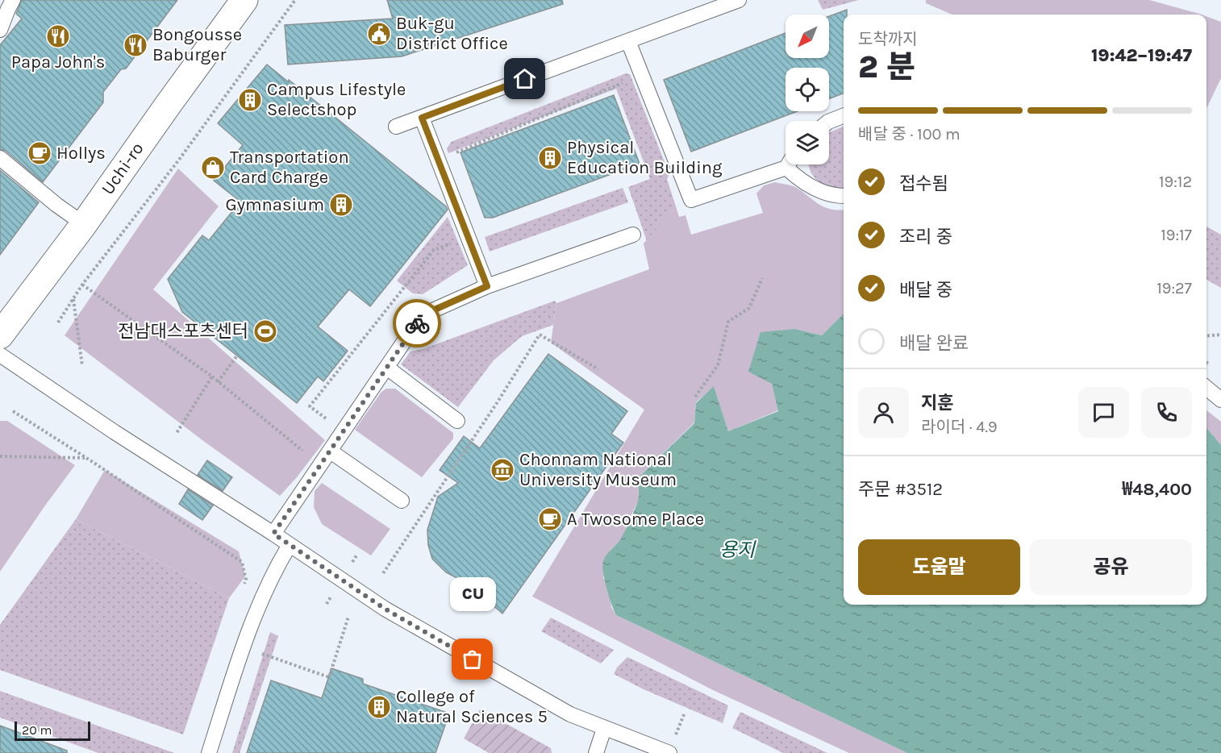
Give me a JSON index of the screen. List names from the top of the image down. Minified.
{"streets":{"main road":["Uchi-ro"]},"water":["용지"],"places":{"public building":["Buk-gu District Office"],"restaurant":["Papa John's","Bongousse Baburger"],"building":["Campus Lifestyle Selectshop","Physical Education Building","Gymnasium","College of Natural Sciences 5"],"cafe":["Hollys","A Twosome Place"],"shop":["Transportation Card Charge"],"sports":["전남대스포츠센터"],"museum":["Chonnam National University Museum"],"other":["CU"]},"scale_bar":"20 m","north":"bottom left","page":{"heading":["2 분","도착까지","19:42–19:47"],"panel":["지훈","라이더 · 4.9","주문 #3512","₩48,400"],"bar":"배달 중 · 100 m","list":[["접수됨","19:12"],["조리 중","19:17"],["배달 중","19:27"],"배달 완료"],"buttons":["도움말","공유"],"bubble":"CU","scale":"20 m"}}
